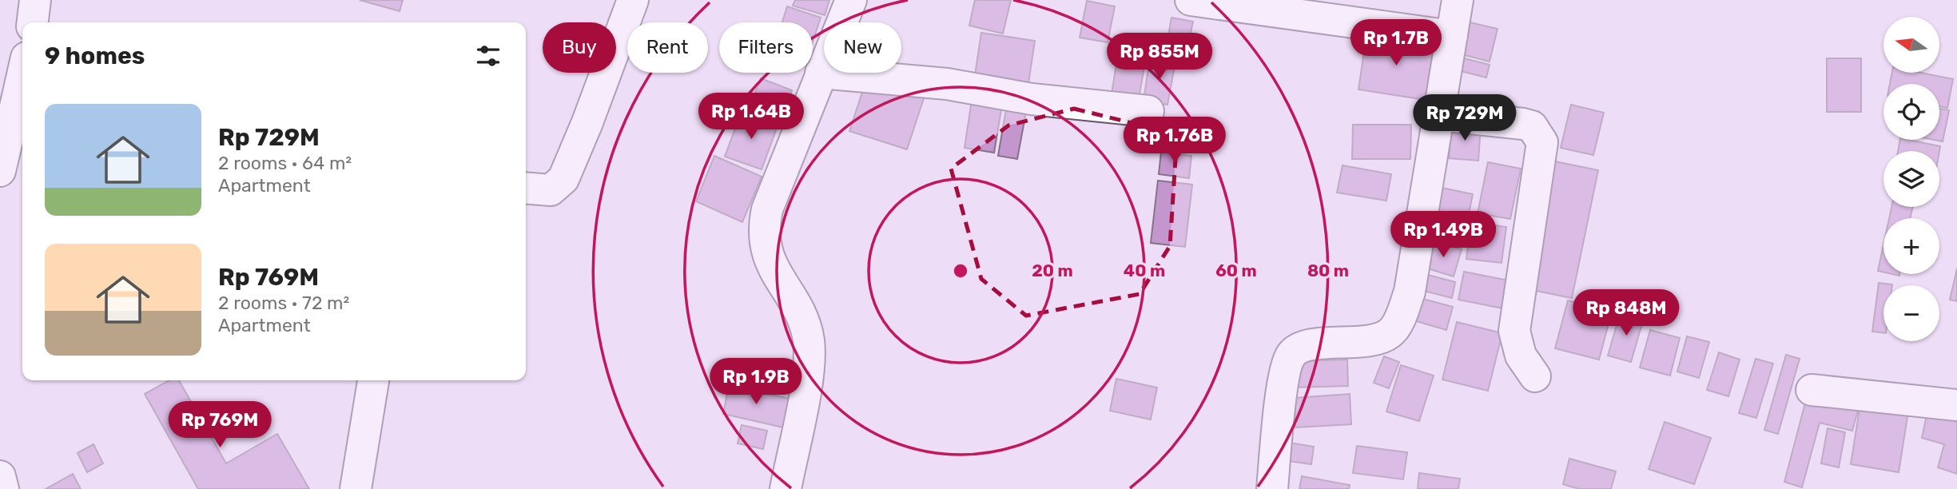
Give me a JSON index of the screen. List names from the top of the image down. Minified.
{"north":"left","page":{"map_buttons":["+","−"],"price":["Rp 1.7B","Rp 855M","Rp 1.64B","Rp 729M","Rp 1.76B","Rp 1.49B","Rp 848M","Rp 1.9B","Rp 769M"],"chip":["Buy","Rent","Filters","New"],"heading":"9 homes","list":[{"name":"Rp 729M","note":"2 rooms · 64 m² · Apartment"},{"name":"Rp 769M","note":"2 rooms · 72 m² · Apartment"}]},"rings":["20 m","40 m","60 m","80 m"]}
